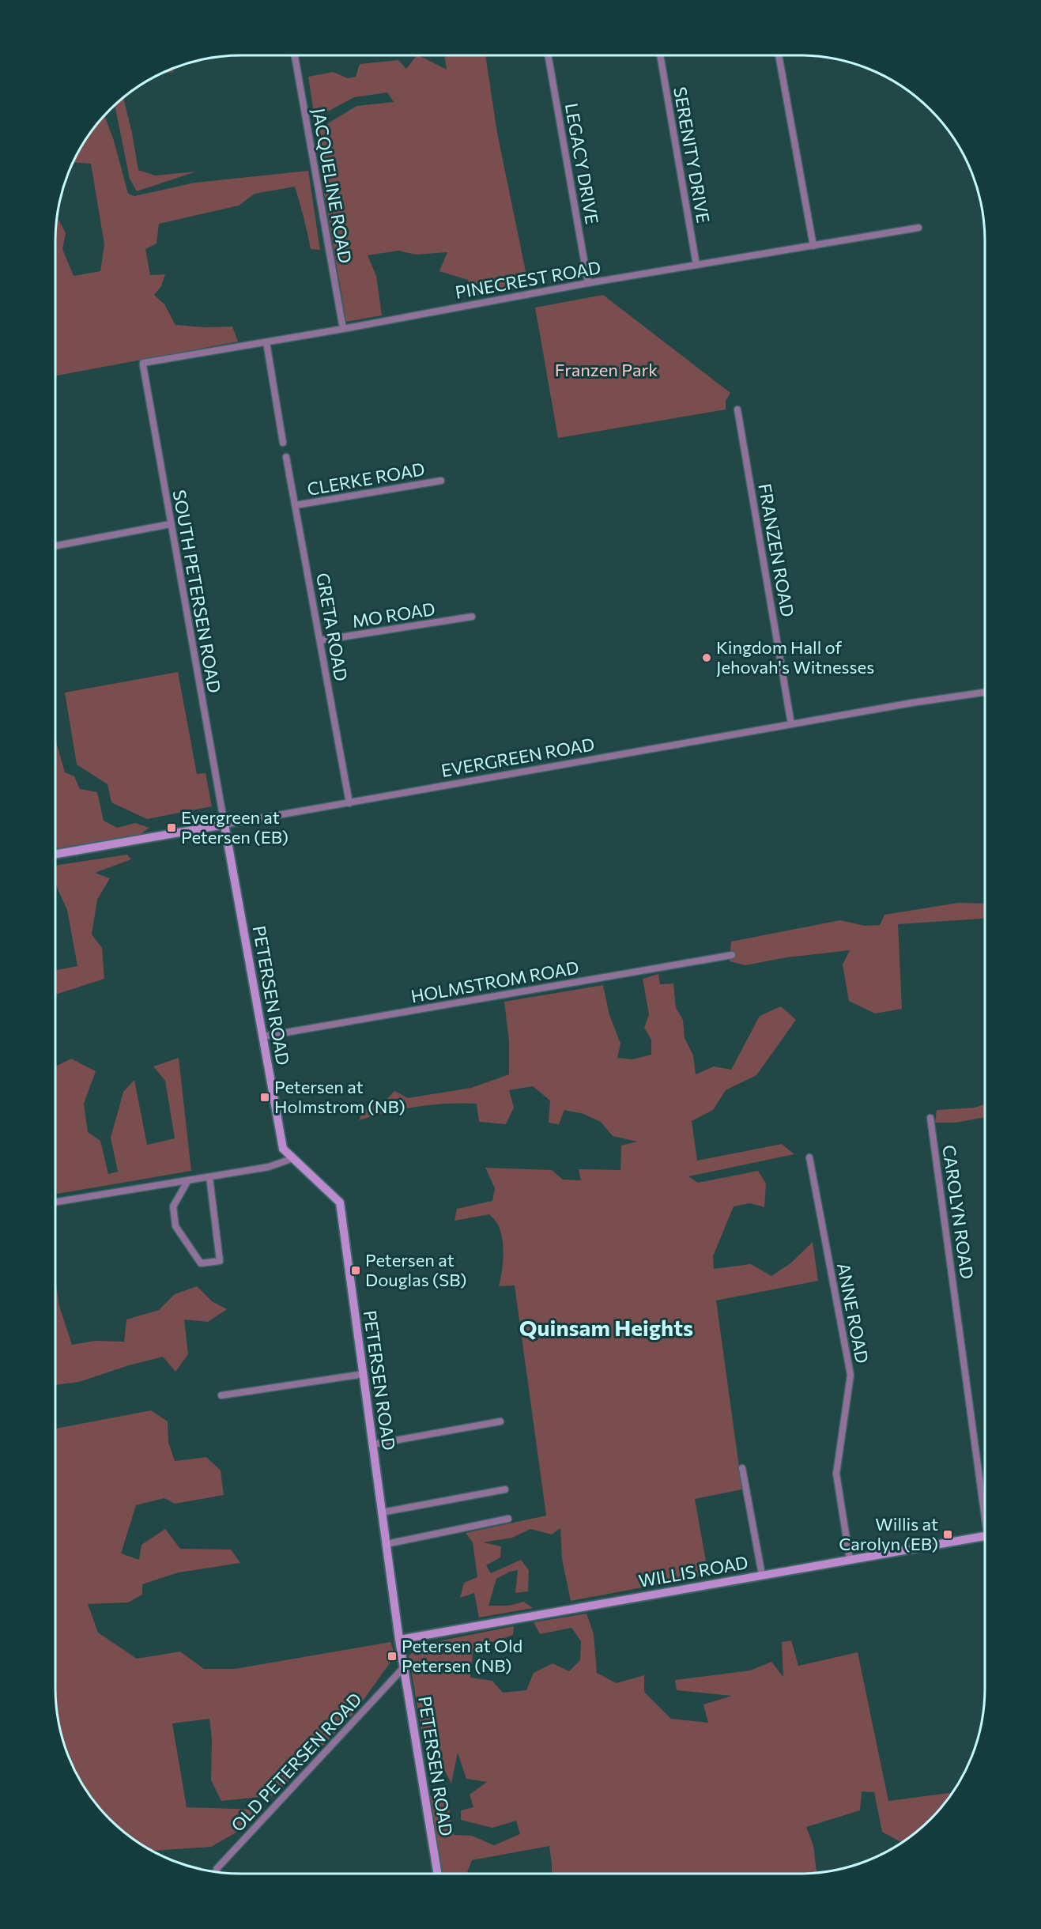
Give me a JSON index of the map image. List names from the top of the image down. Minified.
{"streets":{"street":["SERENITY DRIVE","LEGACY DRIVE","JACQUELINE ROAD","PINECREST ROAD","CLERKE ROAD","FRANZEN ROAD","SOUTH PETERSEN ROAD","MO ROAD","GRETA ROAD","EVERGREEN ROAD","HOLMSTROM ROAD","PETERSEN ROAD","CAROLYN ROAD","ANNE ROAD","WILLIS ROAD","OLD PETERSEN ROAD"]},"crossings":[["SERENITY DRIVE","PINECREST ROAD"],["LEGACY DRIVE","PINECREST ROAD"],["JACQUELINE ROAD","PINECREST ROAD"],["PINECREST ROAD","SOUTH PETERSEN ROAD"],["CLERKE ROAD","GRETA ROAD"],["FRANZEN ROAD","EVERGREEN ROAD"],["SOUTH PETERSEN ROAD","EVERGREEN ROAD"],["SOUTH PETERSEN ROAD","PETERSEN ROAD"],["MO ROAD","GRETA ROAD"],["GRETA ROAD","EVERGREEN ROAD"],["EVERGREEN ROAD","PETERSEN ROAD"],["HOLMSTROM ROAD","PETERSEN ROAD"],["PETERSEN ROAD","WILLIS ROAD"],["PETERSEN ROAD","OLD PETERSEN ROAD"],["ANNE ROAD","WILLIS ROAD"]],"districts":["Quinsam Heights"],"parks":["Franzen Park"],"places":{"other":["Kingdom Hall of Jehovah's Witnesses"],"transit":["Evergreen at Petersen (EB)","Petersen at Holmstrom (NB)","Petersen at Douglas (SB)","Willis at Carolyn (EB)","Petersen at Old Petersen (NB)"]}}
